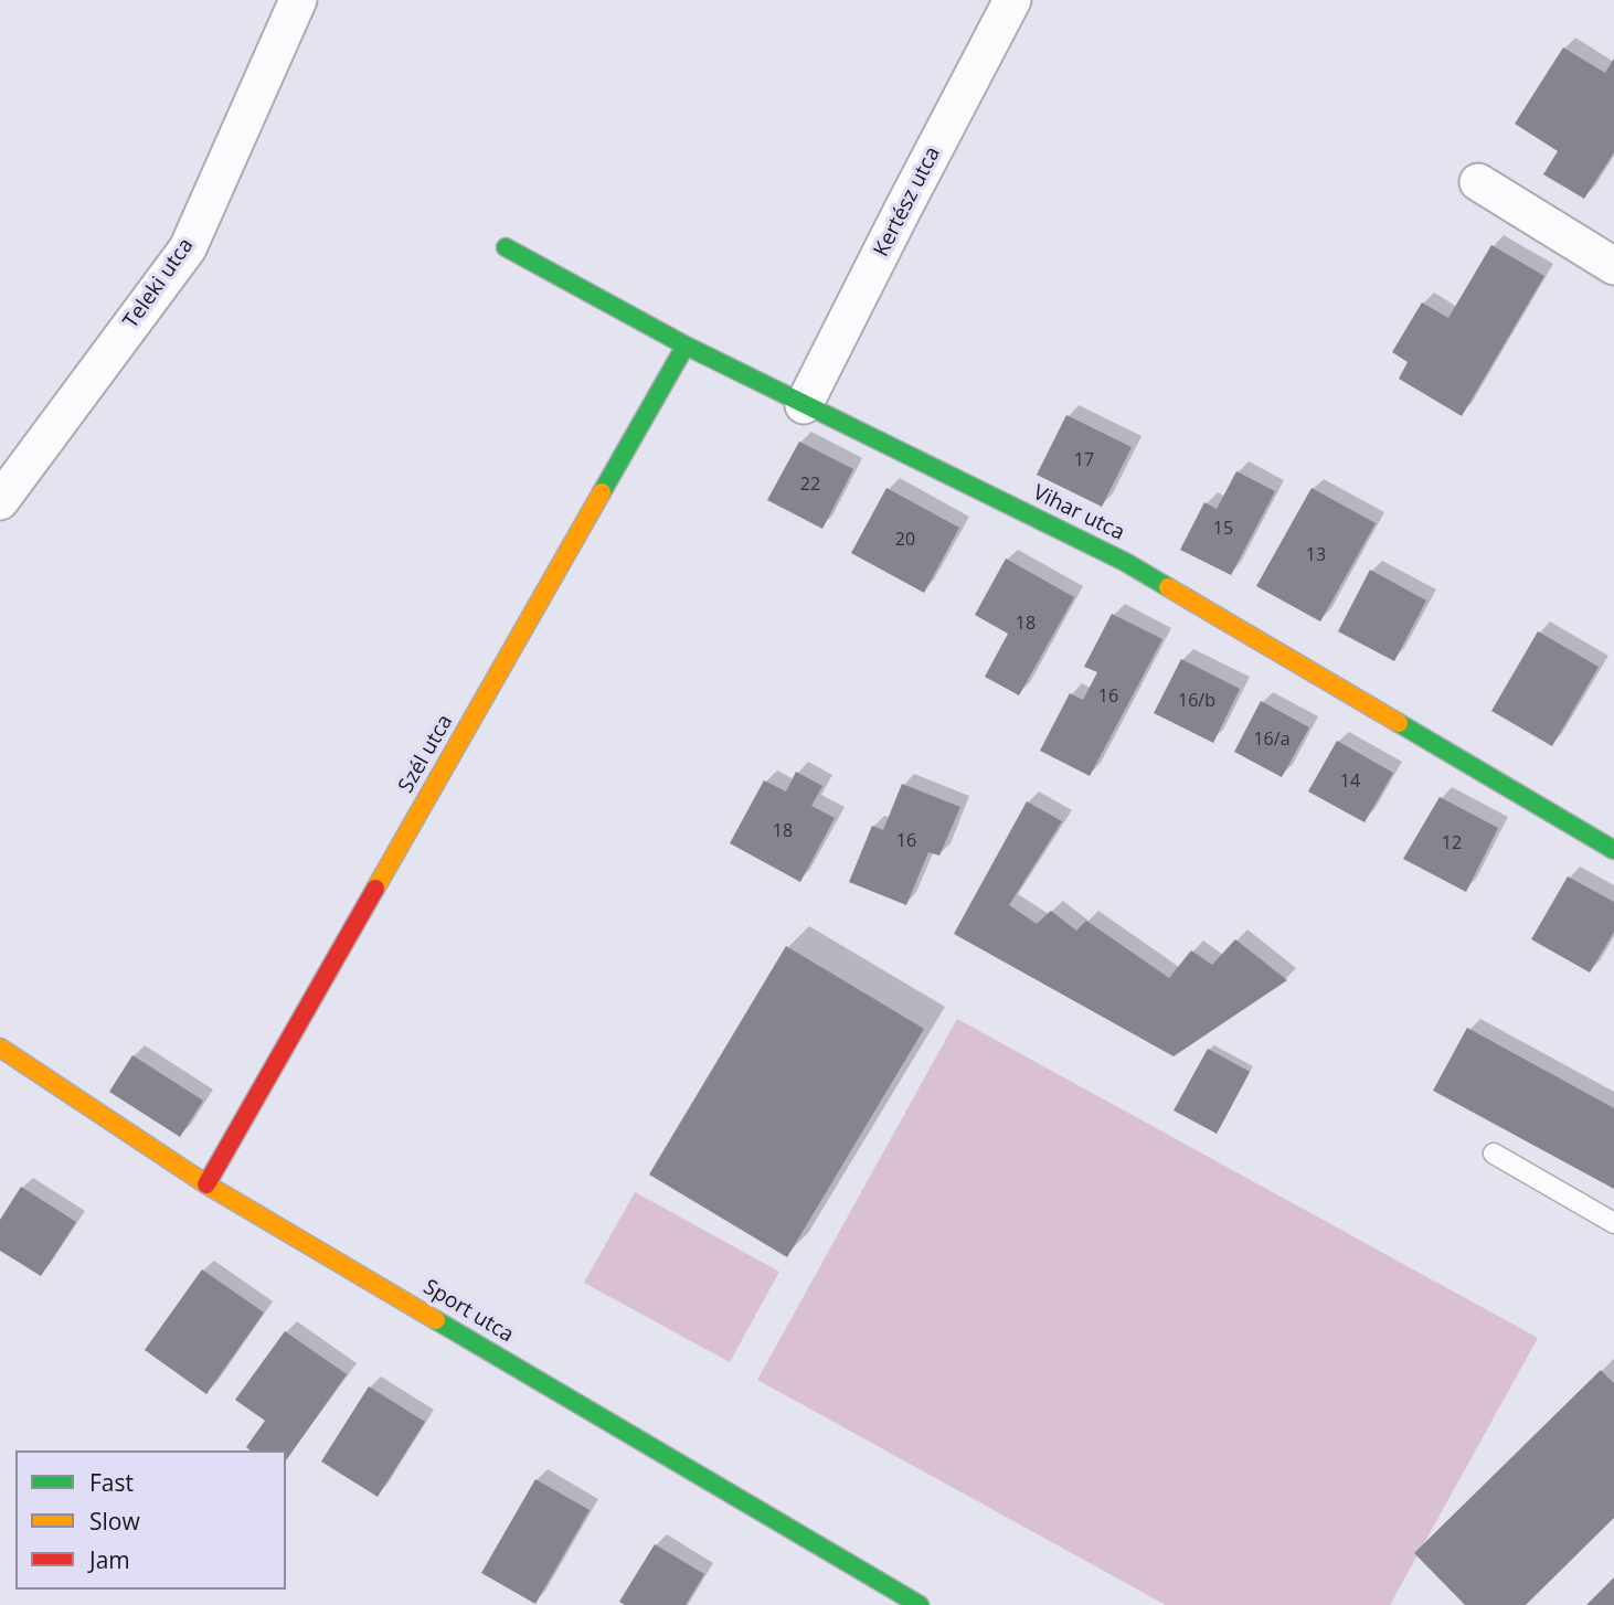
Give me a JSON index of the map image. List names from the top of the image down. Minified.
{"streets":{"street":["Kertész utca","Teleki utca","Vihar utca","Szél utca","Sport utca"]},"crossings":[["Kertész utca","Vihar utca"],["Vihar utca","Szél utca"],["Szél utca","Sport utca"]],"house_numbers":["17","22","15","20","13","18","16","16/b","16/a","14","18","16","12"],"legend":["Fast","Slow","Jam"]}
